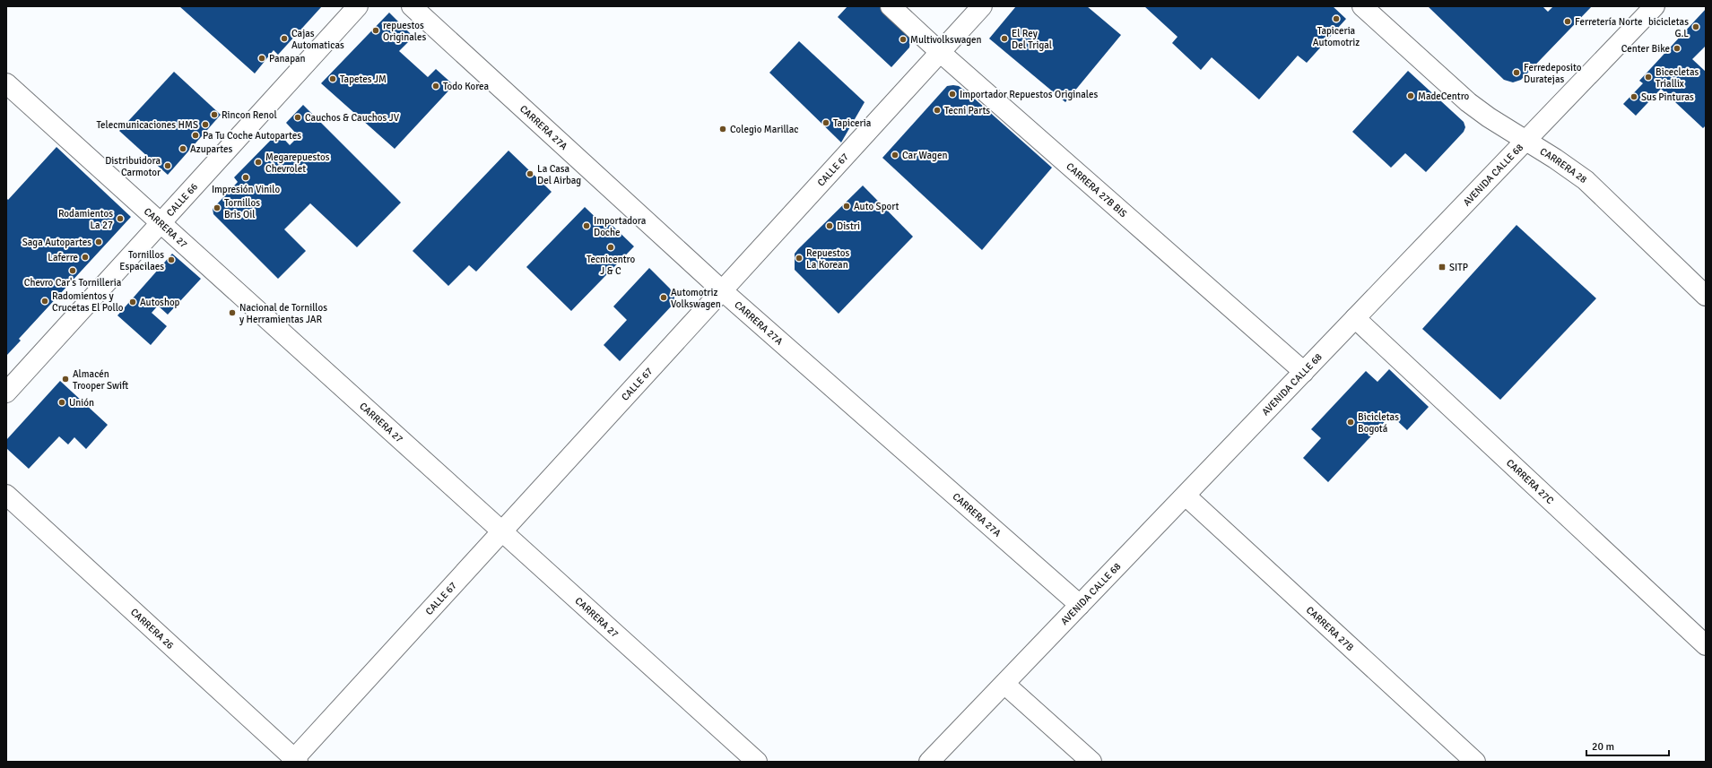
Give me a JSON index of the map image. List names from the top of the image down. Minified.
{"streets":{"street":["CARRERA 27A","CARRERA 28","CALLE 67","AVENIDA CALLE 68","CARRERA 27B BIS","CALLE 66","CARRERA 27","CARRERA 27C","CARRERA 26","CARRERA 27B"]},"crossings":[["CARRERA 27A","CALLE 67"],["CARRERA 27A","AVENIDA CALLE 68"],["CARRERA 28","AVENIDA CALLE 68"],["CALLE 67","CARRERA 27B BIS"],["CALLE 67","CARRERA 27"],["CALLE 67","CARRERA 26"],["AVENIDA CALLE 68","CARRERA 27B BIS"],["AVENIDA CALLE 68","CARRERA 27C"],["AVENIDA CALLE 68","CARRERA 27B"],["CALLE 66","CARRERA 27"]],"places":{"other":["Tapiceria Automotriz","Ferretería Norte","bicicletas G.L","repuestos Originales","Cajas Automaticas","El Rey Del Trigal","Multivolkswagen","Center Bike","Panapan","Ferredeposito Duratejas","Bicecletas Triallix","Tapetes JM","Todo Korea","Importador Repuestos Originales","MadeCentro","Sus Pinturas","Tecni Parts","Rincon Renol","Cauchos & Cauchos JV","Tapiceria","Telecmunicaciones HMS","Colegio Marillac","Pa Tu Coche Autopartes","Azupartes","Car Wagen","Megarepuestos Chevrolet","Distribuidora Carmotor","La Casa Del Airbag","Impresión Vinilo","Auto Sport","Tornillos Bris Oil","Rodamientos La 27","Importadora Doche","Distri","Saga Autopartes","Tecnicentro J & C","Laferre","Repuestos La Korean","Tornillos Espacilaes","Chevro Car's Tornilleria","Automotriz Volkswagen","Radomientos y Crucetas El Pollo","Autoshop","Nacional de Tornillos y Herramientas JAR","Almacén Trooper Swift","Unión","Bicicletas Bogotá"],"transit":["SITP"]},"scale_bar":"20 m"}
